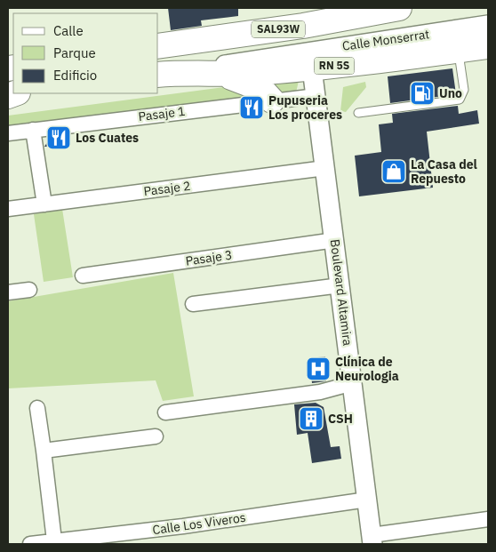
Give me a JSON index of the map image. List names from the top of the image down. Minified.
{"streets":{"highway":["SAL93W","RN 5S"],"street":["Calle Monserrat","Pasaje 1","Pasaje 2","Pasaje 3","Boulevard Altamira","Calle Los Viveros"]},"crossings":[["Calle Monserrat","RN 5S"],["Calle Monserrat","Boulevard Altamira"],["RN 5S","Boulevard Altamira"],["Pasaje 1","Boulevard Altamira"],["Pasaje 2","Boulevard Altamira"],["Pasaje 3","Boulevard Altamira"],["Boulevard Altamira","Calle Los Viveros"]],"places":{"fuel station":["Uno"],"restaurant":["Pupuseria Los proceres","Los Cuates"],"shop":["La Casa del Repuesto"],"hospital":["Clínica de Neurologia"],"building":["CSH"]},"legend":["Calle","Parque","Edificio"]}
